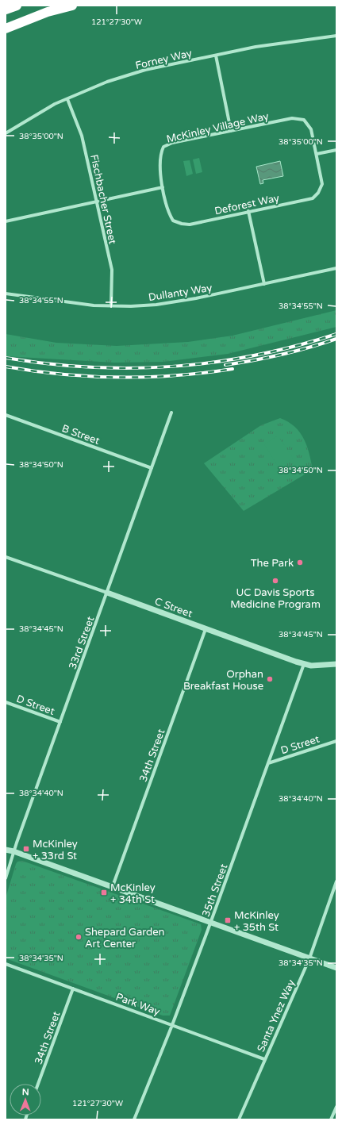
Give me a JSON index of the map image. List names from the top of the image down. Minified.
{"streets":{"street":["Forney Way","McKinley Village Way","Fischbacher Street","Deforest Way","Dullanty Way","B Street","C Street","33rd Street","D Street","34th Street","35th Street","Park Way","Santa Ynez Way"]},"crossings":[["Forney Way","Fischbacher Street"],["McKinley Village Way","Deforest Way"],["Fischbacher Street","Dullanty Way"],["B Street","33rd Street"],["C Street","33rd Street"],["C Street","34th Street"],["C Street","35th Street"],["33rd Street","D Street"],["D Street","35th Street"],["34th Street","Park Way"],["35th Street","Park Way"],["Park Way","Santa Ynez Way"]],"places":{"other":["The Park","UC Davis Sports Medicine Program","Orphan Breakfast House","Shepard Garden Art Center"],"transit":["McKinley + 33rd St","McKinley + 34th St","McKinley + 35th St"]},"north":"top","coordinates":["121°27'30\"W","38°35'00\"N","38°34'55\"N","38°34'50\"N","38°34'45\"N","38°34'40\"N","38°34'35\"N"]}
